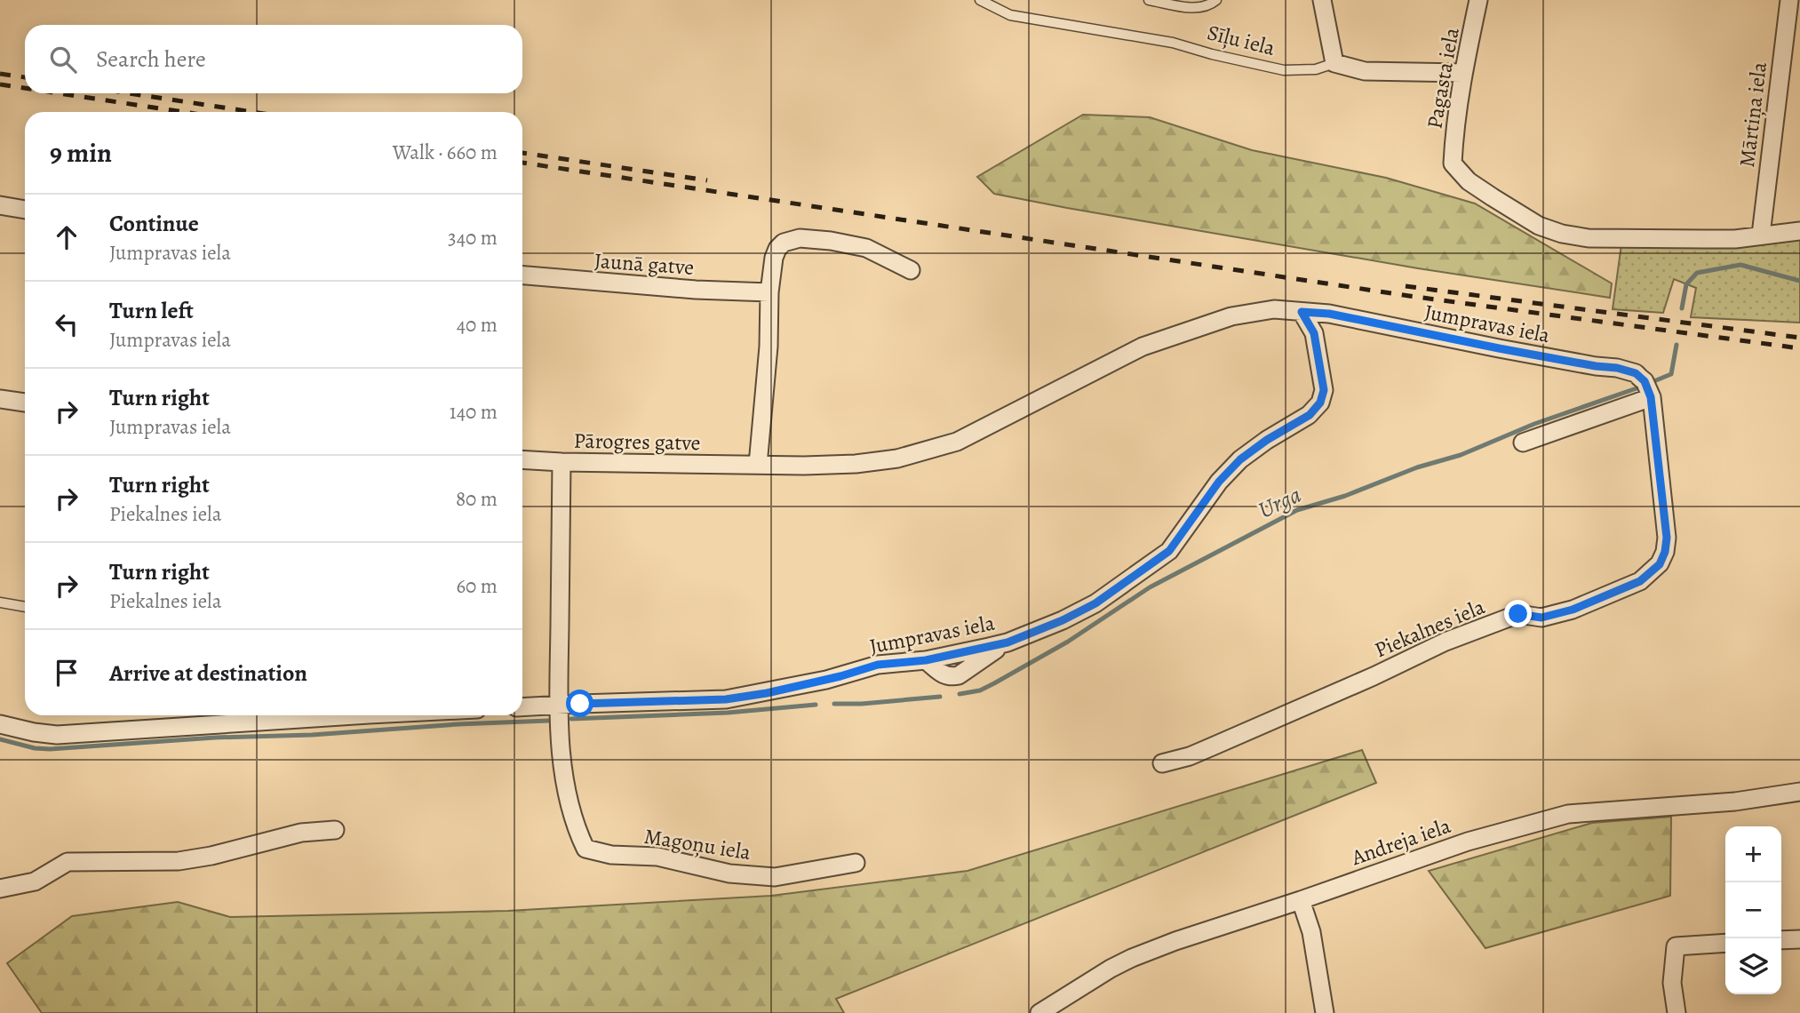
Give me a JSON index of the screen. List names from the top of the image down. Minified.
{"streets":{"street":["Pagasta iela","Mārtiņa iela","Jaunā gatve","Jumpravas iela","Pārogres gatve","Piekalnes iela","Andreja iela","Magoņu iela"],"lane":["Sīļu iela"]},"crossings":[["Pagasta iela","Mārtiņa iela"],["Jumpravas iela","Pārogres gatve"],["Jumpravas iela","Piekalnes iela"],["Jumpravas iela","Magoņu iela"],["Pārogres gatve","Magoņu iela"]],"water":["Urga"],"page":{"search":"Search here","heading":["9 min","Walk · 660 m"],"list":[["Continue","Jumpravas iela","340 m"],["Turn left","Jumpravas iela","40 m"],["Turn right","Jumpravas iela","140 m"],["Turn right","Piekalnes iela","80 m"],["Turn right","Piekalnes iela","60 m"],"Arrive at destination"],"map_buttons":["+","−"]}}
